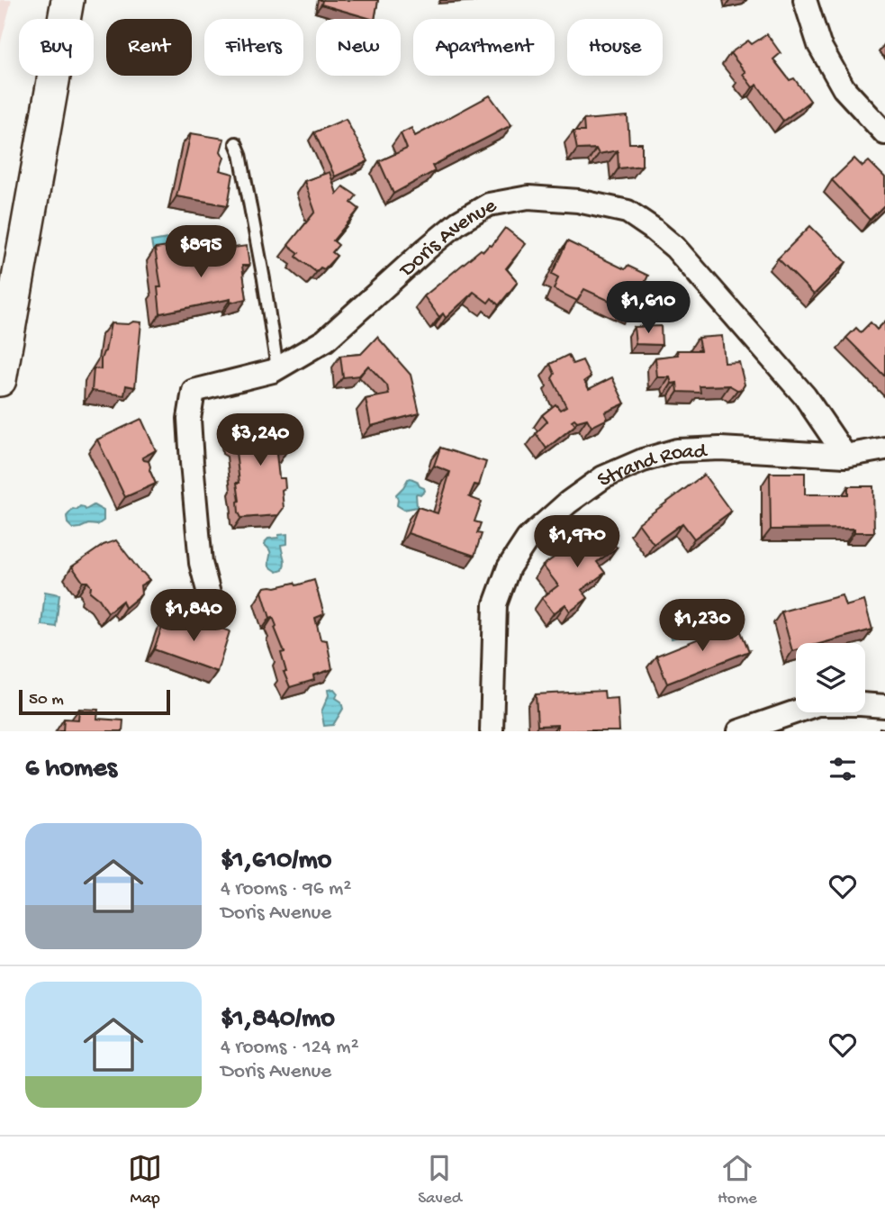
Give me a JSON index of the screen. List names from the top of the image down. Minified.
{"streets":{"street":["Doris Avenue","Strand Road"]},"crossings":[["Doris Avenue","Strand Road"]],"scale_bar":"50 m","page":{"chip":["Buy","Rent","Filters","New","Apartment","House"],"price":["$895","$1,610","$3,240","$1,970","$1,840","$1,230"],"scale":"50 m","heading":"6 homes","list":[{"name":"$1,610/mo","note":"4 rooms · 96 m² · Doris Avenue"},{"name":"$1,840/mo","note":"4 rooms · 124 m² · Doris Avenue"}],"tabs":["Map","Saved","Home"]}}
